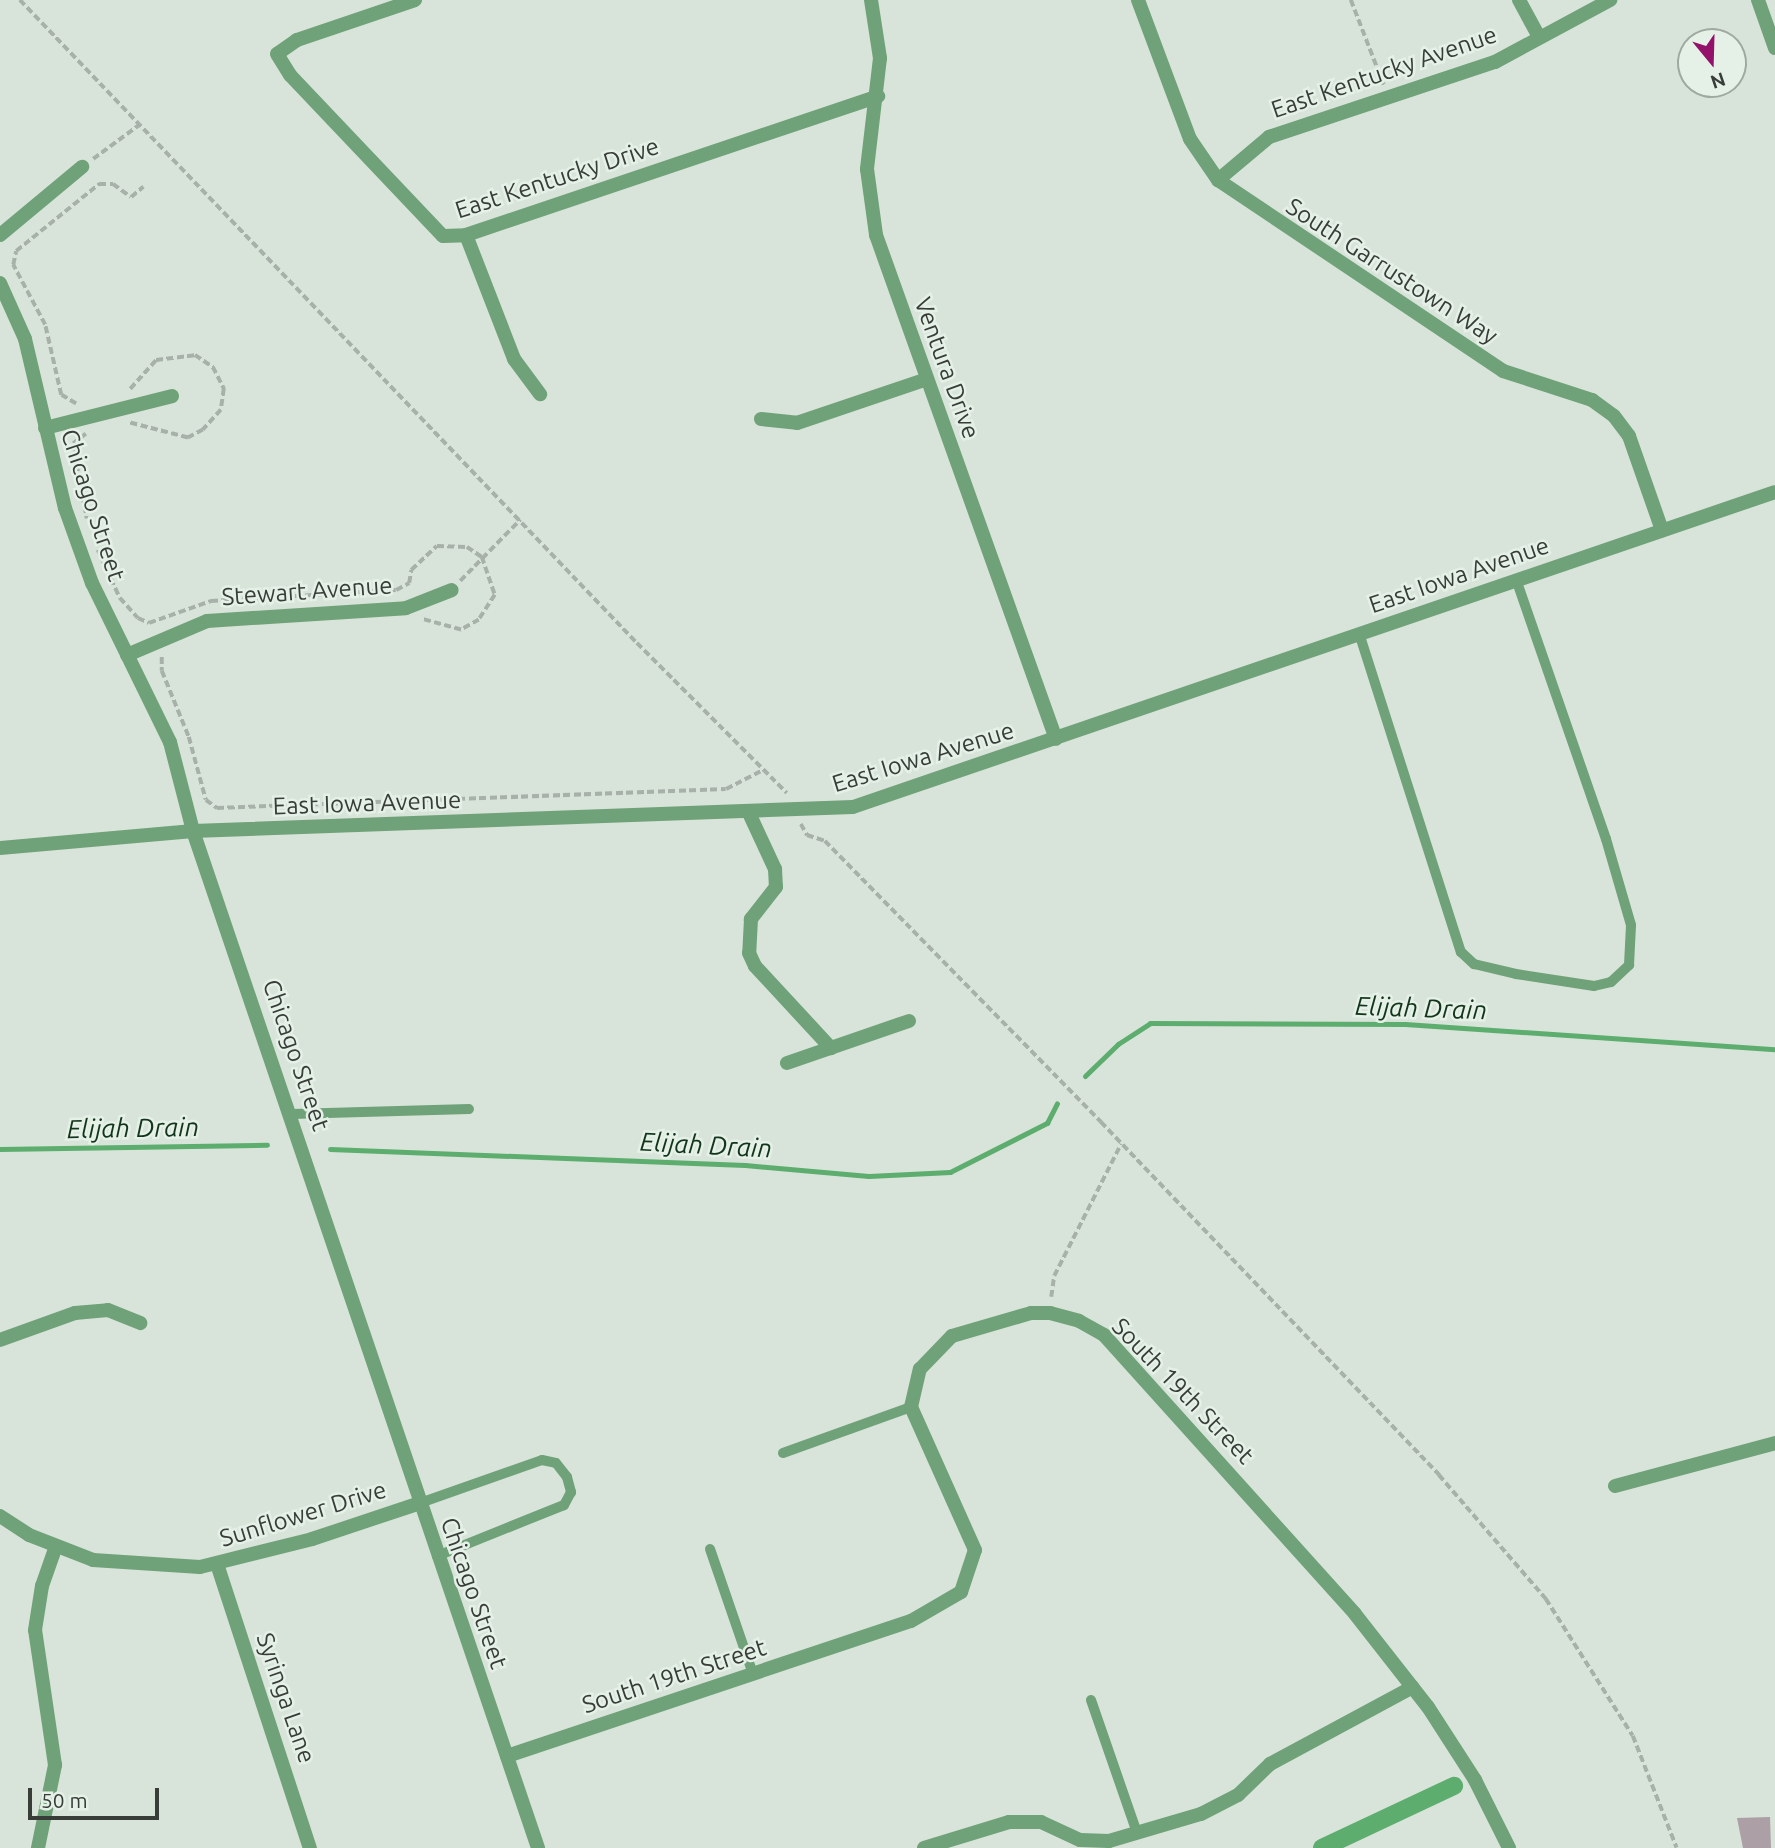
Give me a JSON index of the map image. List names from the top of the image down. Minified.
{"streets":{"street":["East Kentucky Avenue","East Kentucky Drive","South Garrustown Way","Ventura Drive","Chicago Street","East Iowa Avenue","Stewart Avenue","South 19th Street","Sunflower Drive","Syringa Lane"]},"crossings":[["East Kentucky Avenue","South Garrustown Way"],["East Kentucky Drive","Ventura Drive"],["South Garrustown Way","East Iowa Avenue"],["Ventura Drive","East Iowa Avenue"],["Chicago Street","East Iowa Avenue"],["Chicago Street","Stewart Avenue"],["Chicago Street","South 19th Street"],["Chicago Street","Sunflower Drive"],["Sunflower Drive","Syringa Lane"]],"water":["Elijah Drain"],"scale_bar":"50 m","north":"bottom"}
